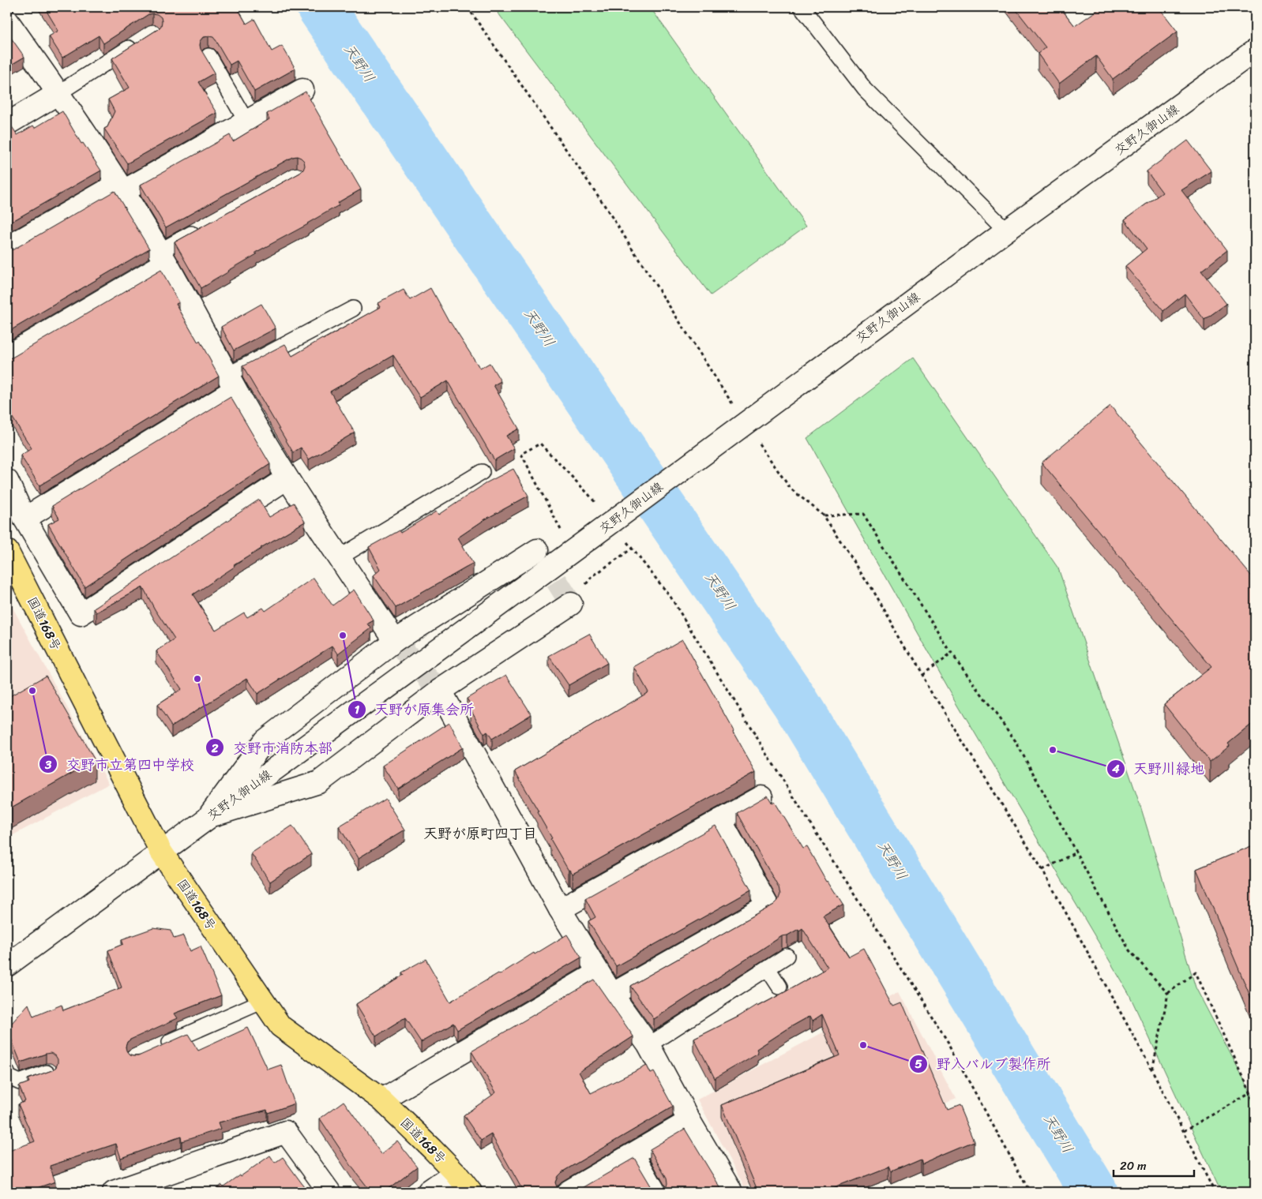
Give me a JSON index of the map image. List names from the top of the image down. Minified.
{"streets":{"highway":["国道168号"],"street":["交野久御山線"]},"crossings":[["交野久御山線","国道168号"]],"districts":["天野が原町四丁目"],"water":["天野川"],"places":["天野が原集会所","交野市消防本部","交野市立第四中学校","天野川緑地","野入バルブ製作所"],"scale_bar":"20 m"}
